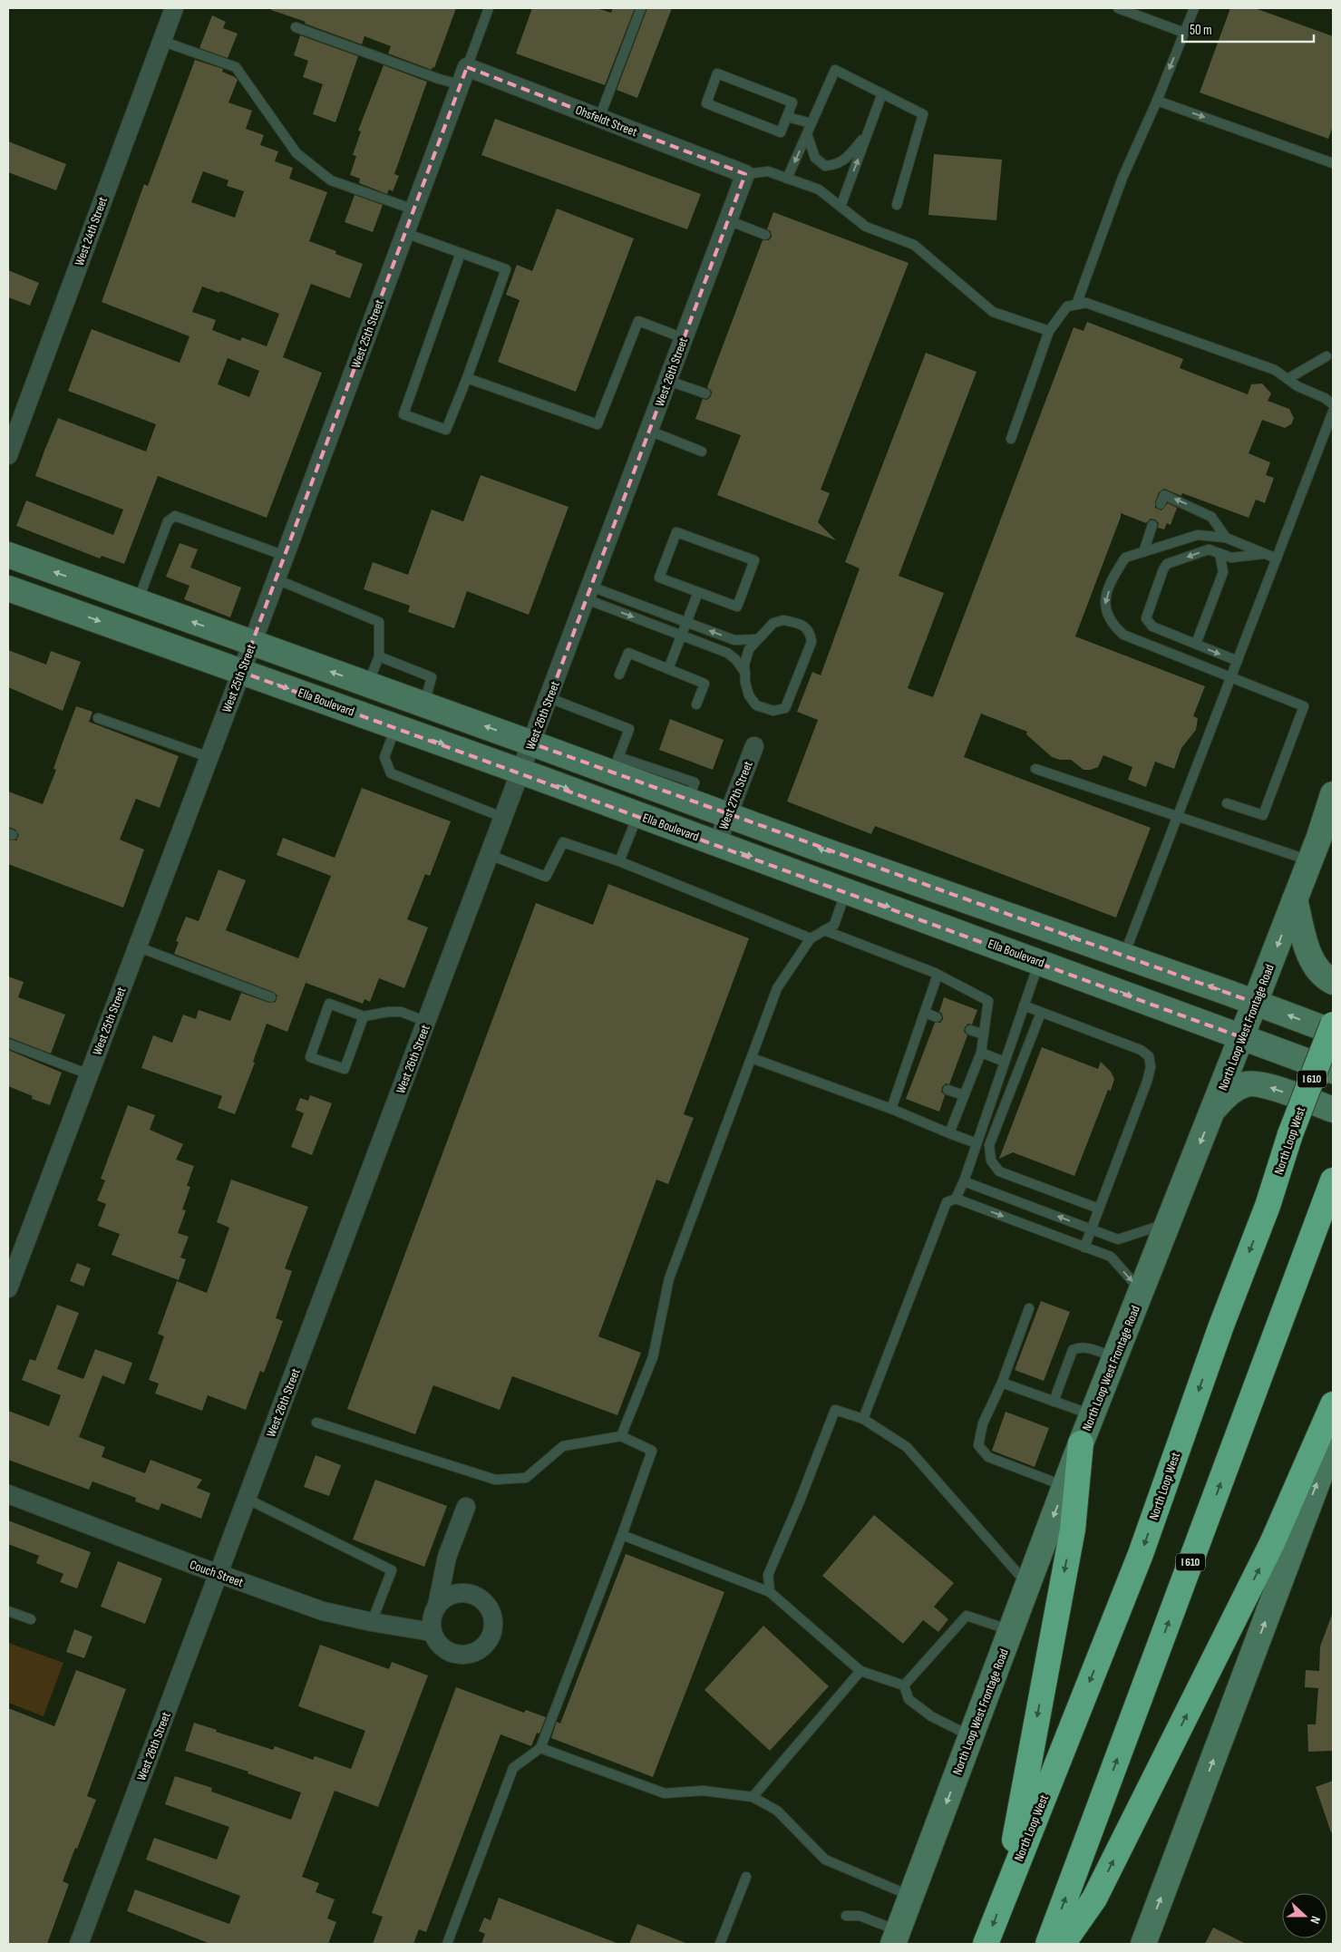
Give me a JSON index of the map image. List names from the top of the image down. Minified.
{"streets":{"highway":["I 610","North Loop West"],"main road":["Ella Boulevard","North Loop West Frontage Road"],"street":["Ohsfeldt Street","West 24th Street","West 25th Street","West 26th Street","West 27th Street","Couch Street"]},"crossings":[["Ohsfeldt Street","West 25th Street"],["Ohsfeldt Street","West 26th Street"],["West 25th Street","Ella Boulevard"],["West 26th Street","Ella Boulevard"],["West 26th Street","Couch Street"],["Ella Boulevard","West 27th Street"],["Ella Boulevard","North Loop West Frontage Road"]],"one_way":["North Loop West Frontage Road"],"scale_bar":"50 m","north":"right"}
